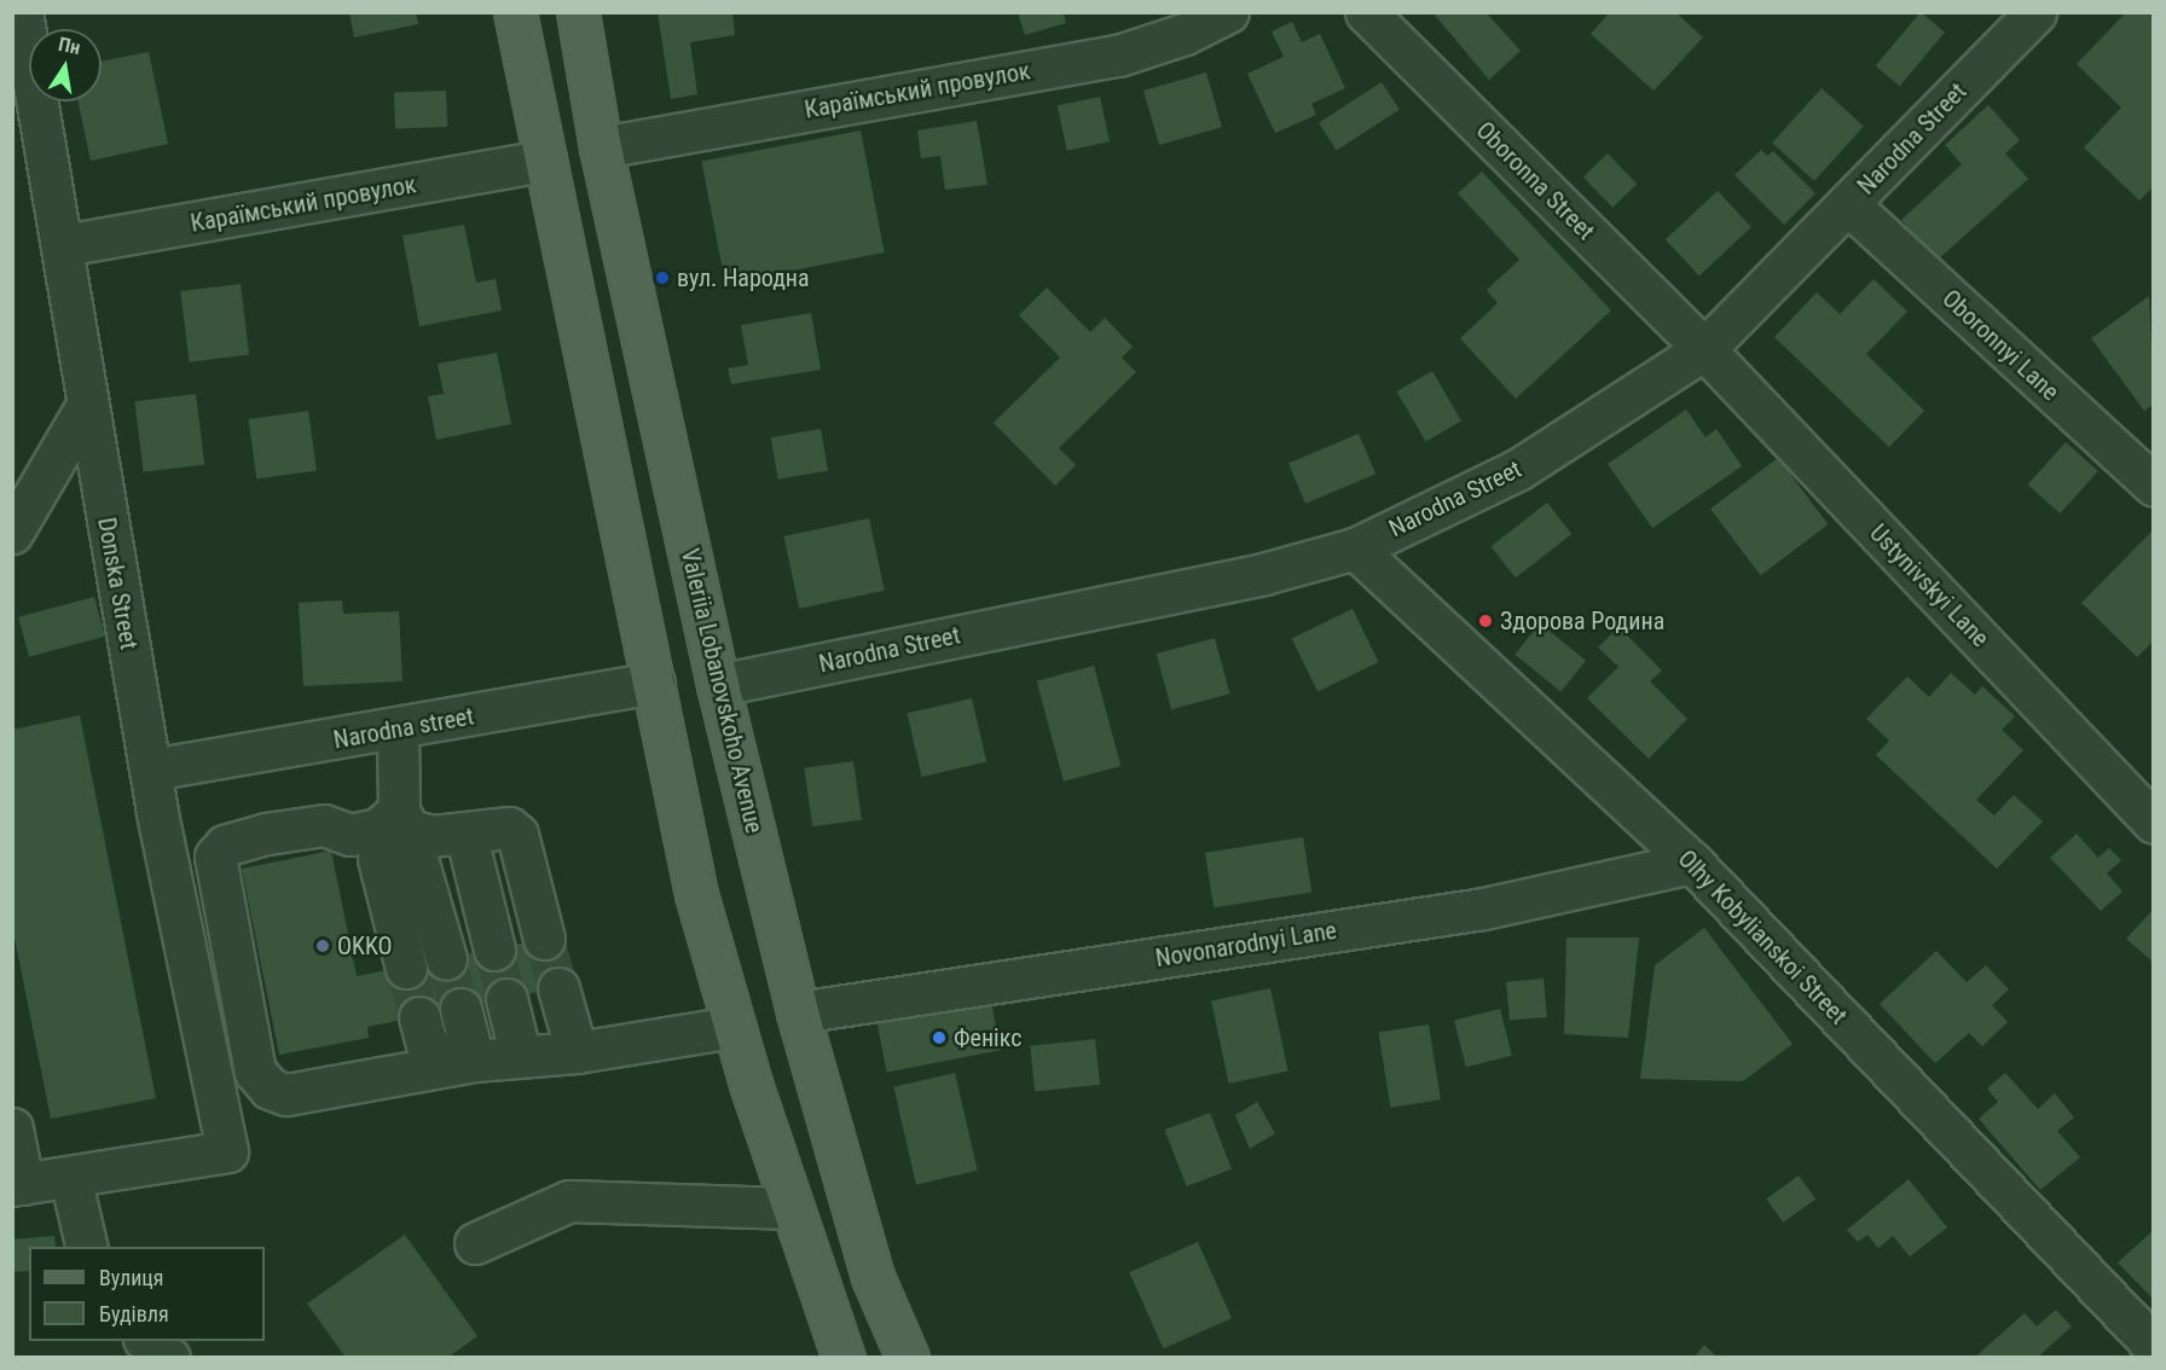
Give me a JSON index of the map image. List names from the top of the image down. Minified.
{"streets":{"main road":["Valeriia Lobanovskoho Avenue"],"street":["Караїмський провулок","Narodna Street","Oboronna Street","Oboronnyi Lane","Donska Street","Ustynivskyi Lane","Narodna street","Olhy Kobylianskoi Street","Novonarodnyi Lane"]},"crossings":[["Караїмський провулок","Donska Street"],["Караїмський провулок","Valeriia Lobanovskoho Avenue"],["Narodna Street","Oboronna Street"],["Narodna Street","Oboronnyi Lane"],["Narodna Street","Ustynivskyi Lane"],["Narodna Street","Valeriia Lobanovskoho Avenue"],["Narodna Street","Olhy Kobylianskoi Street"],["Oboronna Street","Ustynivskyi Lane"],["Donska Street","Narodna street"],["Valeriia Lobanovskoho Avenue","Novonarodnyi Lane"],["Olhy Kobylianskoi Street","Novonarodnyi Lane"]],"places":["вул. Народна","Здорова Родина","OKKO","Фенікс"],"legend":["Вулиця","Будівля"],"north":"top"}
